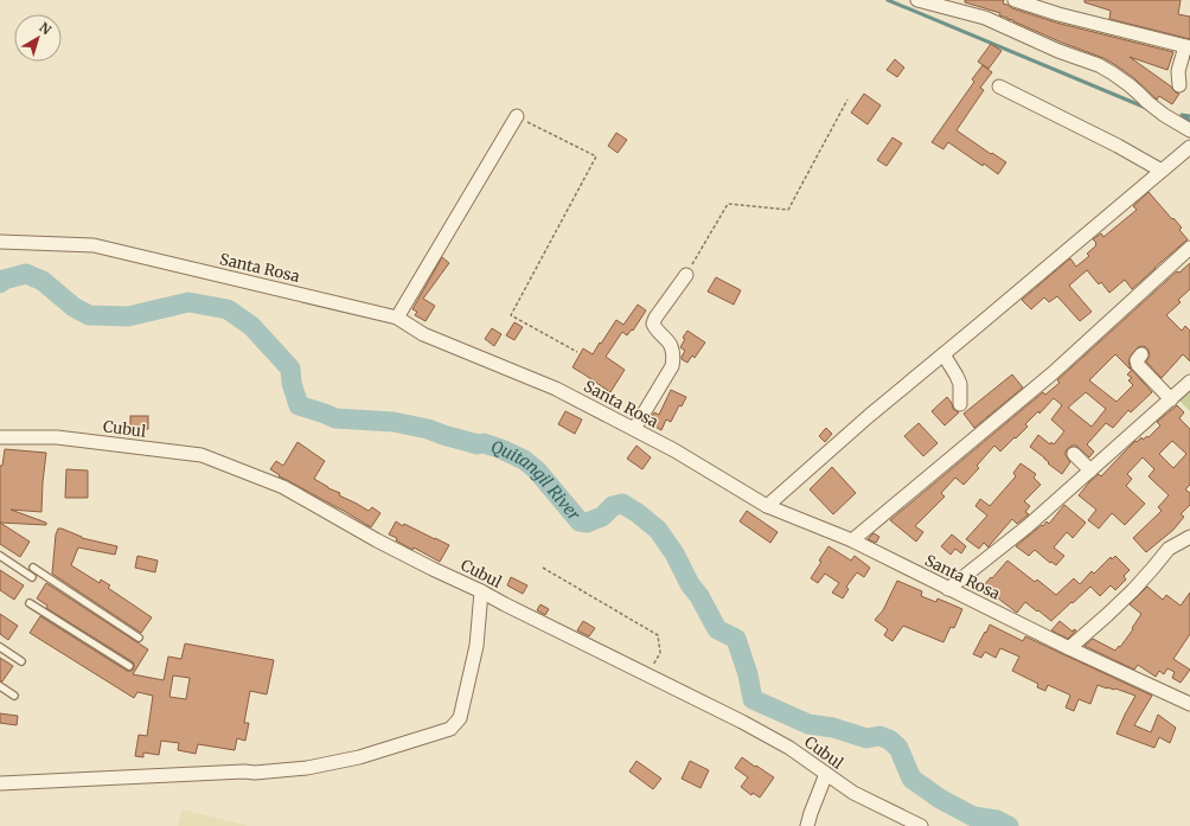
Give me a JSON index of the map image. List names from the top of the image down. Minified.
{"streets":{"street":["Santa Rosa","Cubul"]},"water":["Quitangil River"],"north":"top right"}
